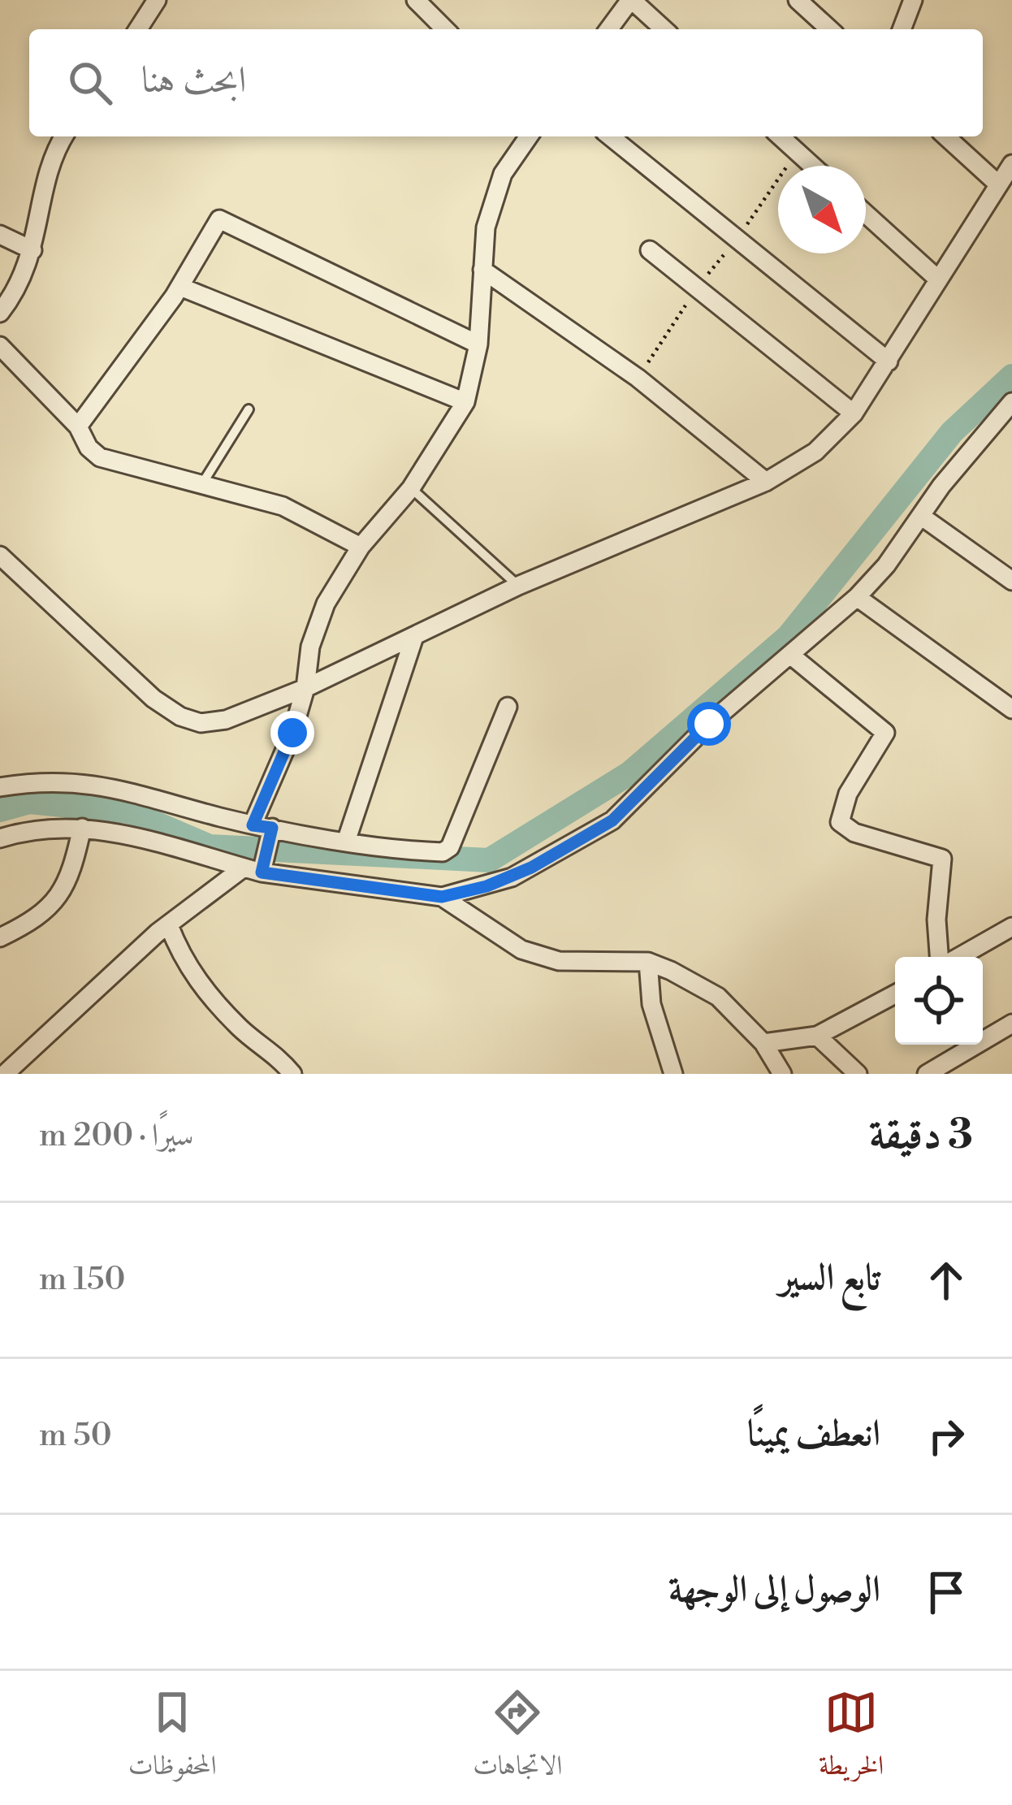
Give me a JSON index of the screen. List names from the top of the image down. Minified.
{"north":"bottom right","page":{"search":"ابحث هنا","heading":["3 دقيقة","سيرًا · 200 m"],"list":[["تابع السير","150 m"],["انعطف يمينًا","50 m"],"الوصول إلى الوجهة"],"nav":["الخريطة","الاتجاهات","المحفوظات"]}}
